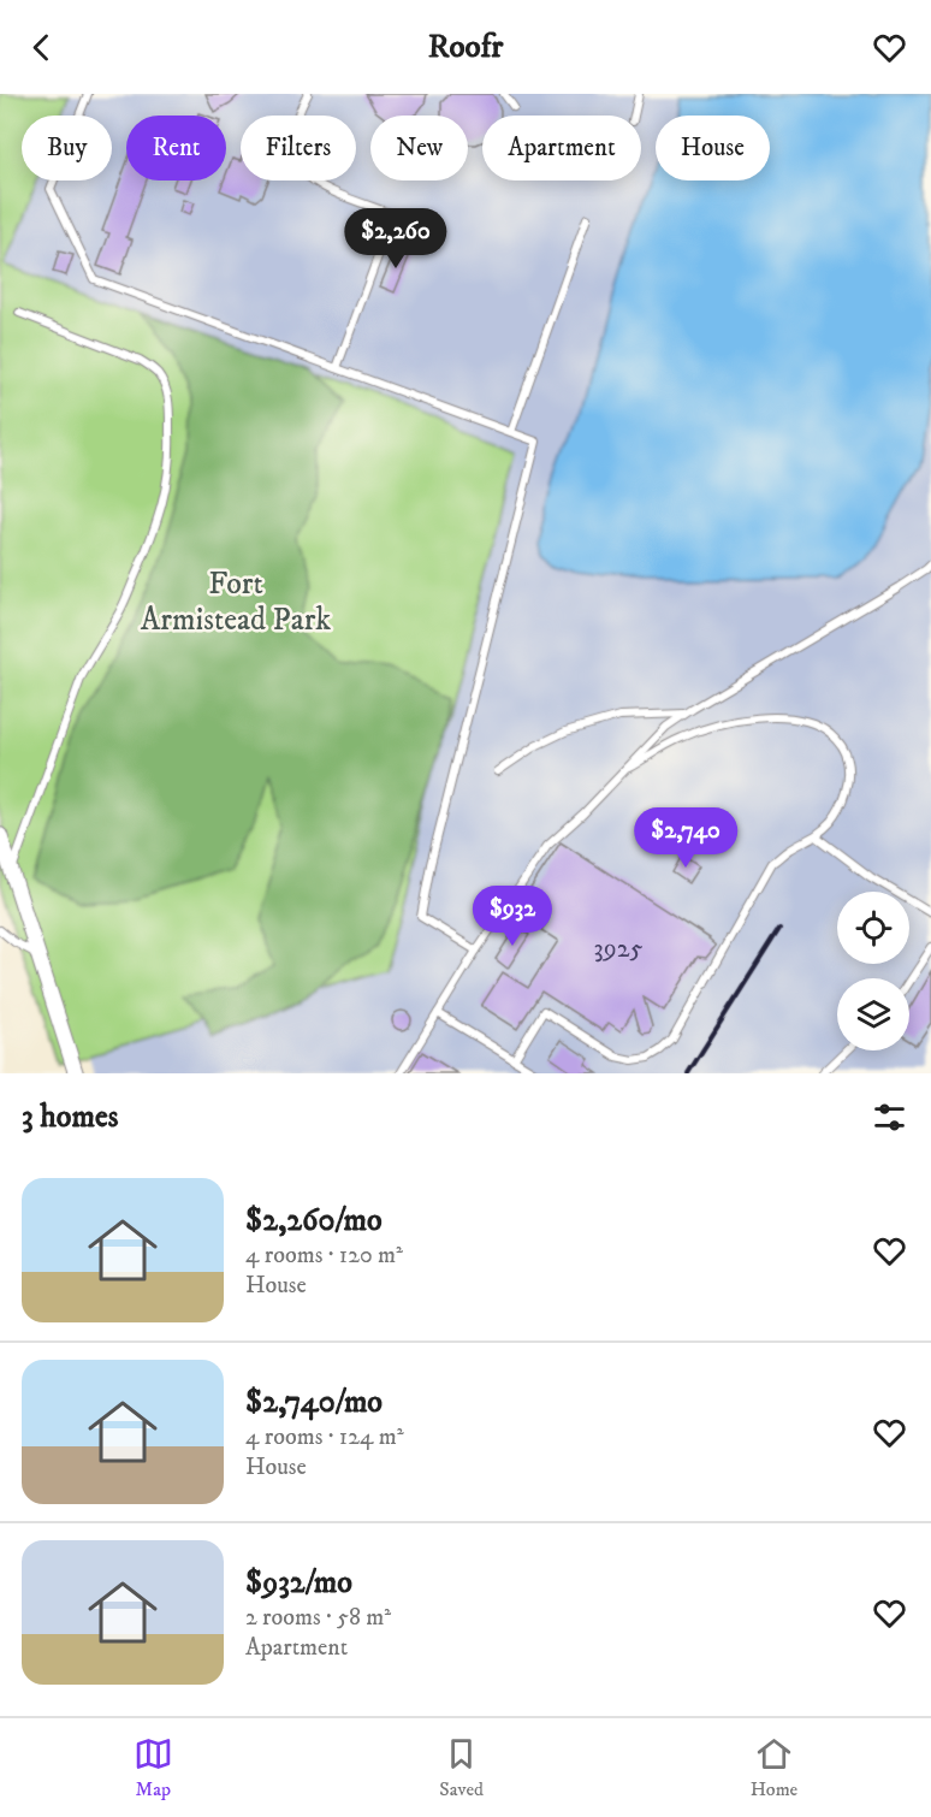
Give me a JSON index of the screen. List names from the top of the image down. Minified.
{"parks":["Fort Armistead Park"],"house_numbers":["3925"],"page":{"header":"Roofr","chip":["Buy","Rent","Filters","New","Apartment","House"],"price":["$2,260","$2,740","$932"],"heading":"3 homes","list":[{"name":"$2,260/mo","note":"4 rooms · 120 m² · House"},{"name":"$2,740/mo","note":"4 rooms · 124 m² · House"},{"name":"$932/mo","note":"2 rooms · 58 m² · Apartment"}],"tabs":["Map","Saved","Home"]}}
